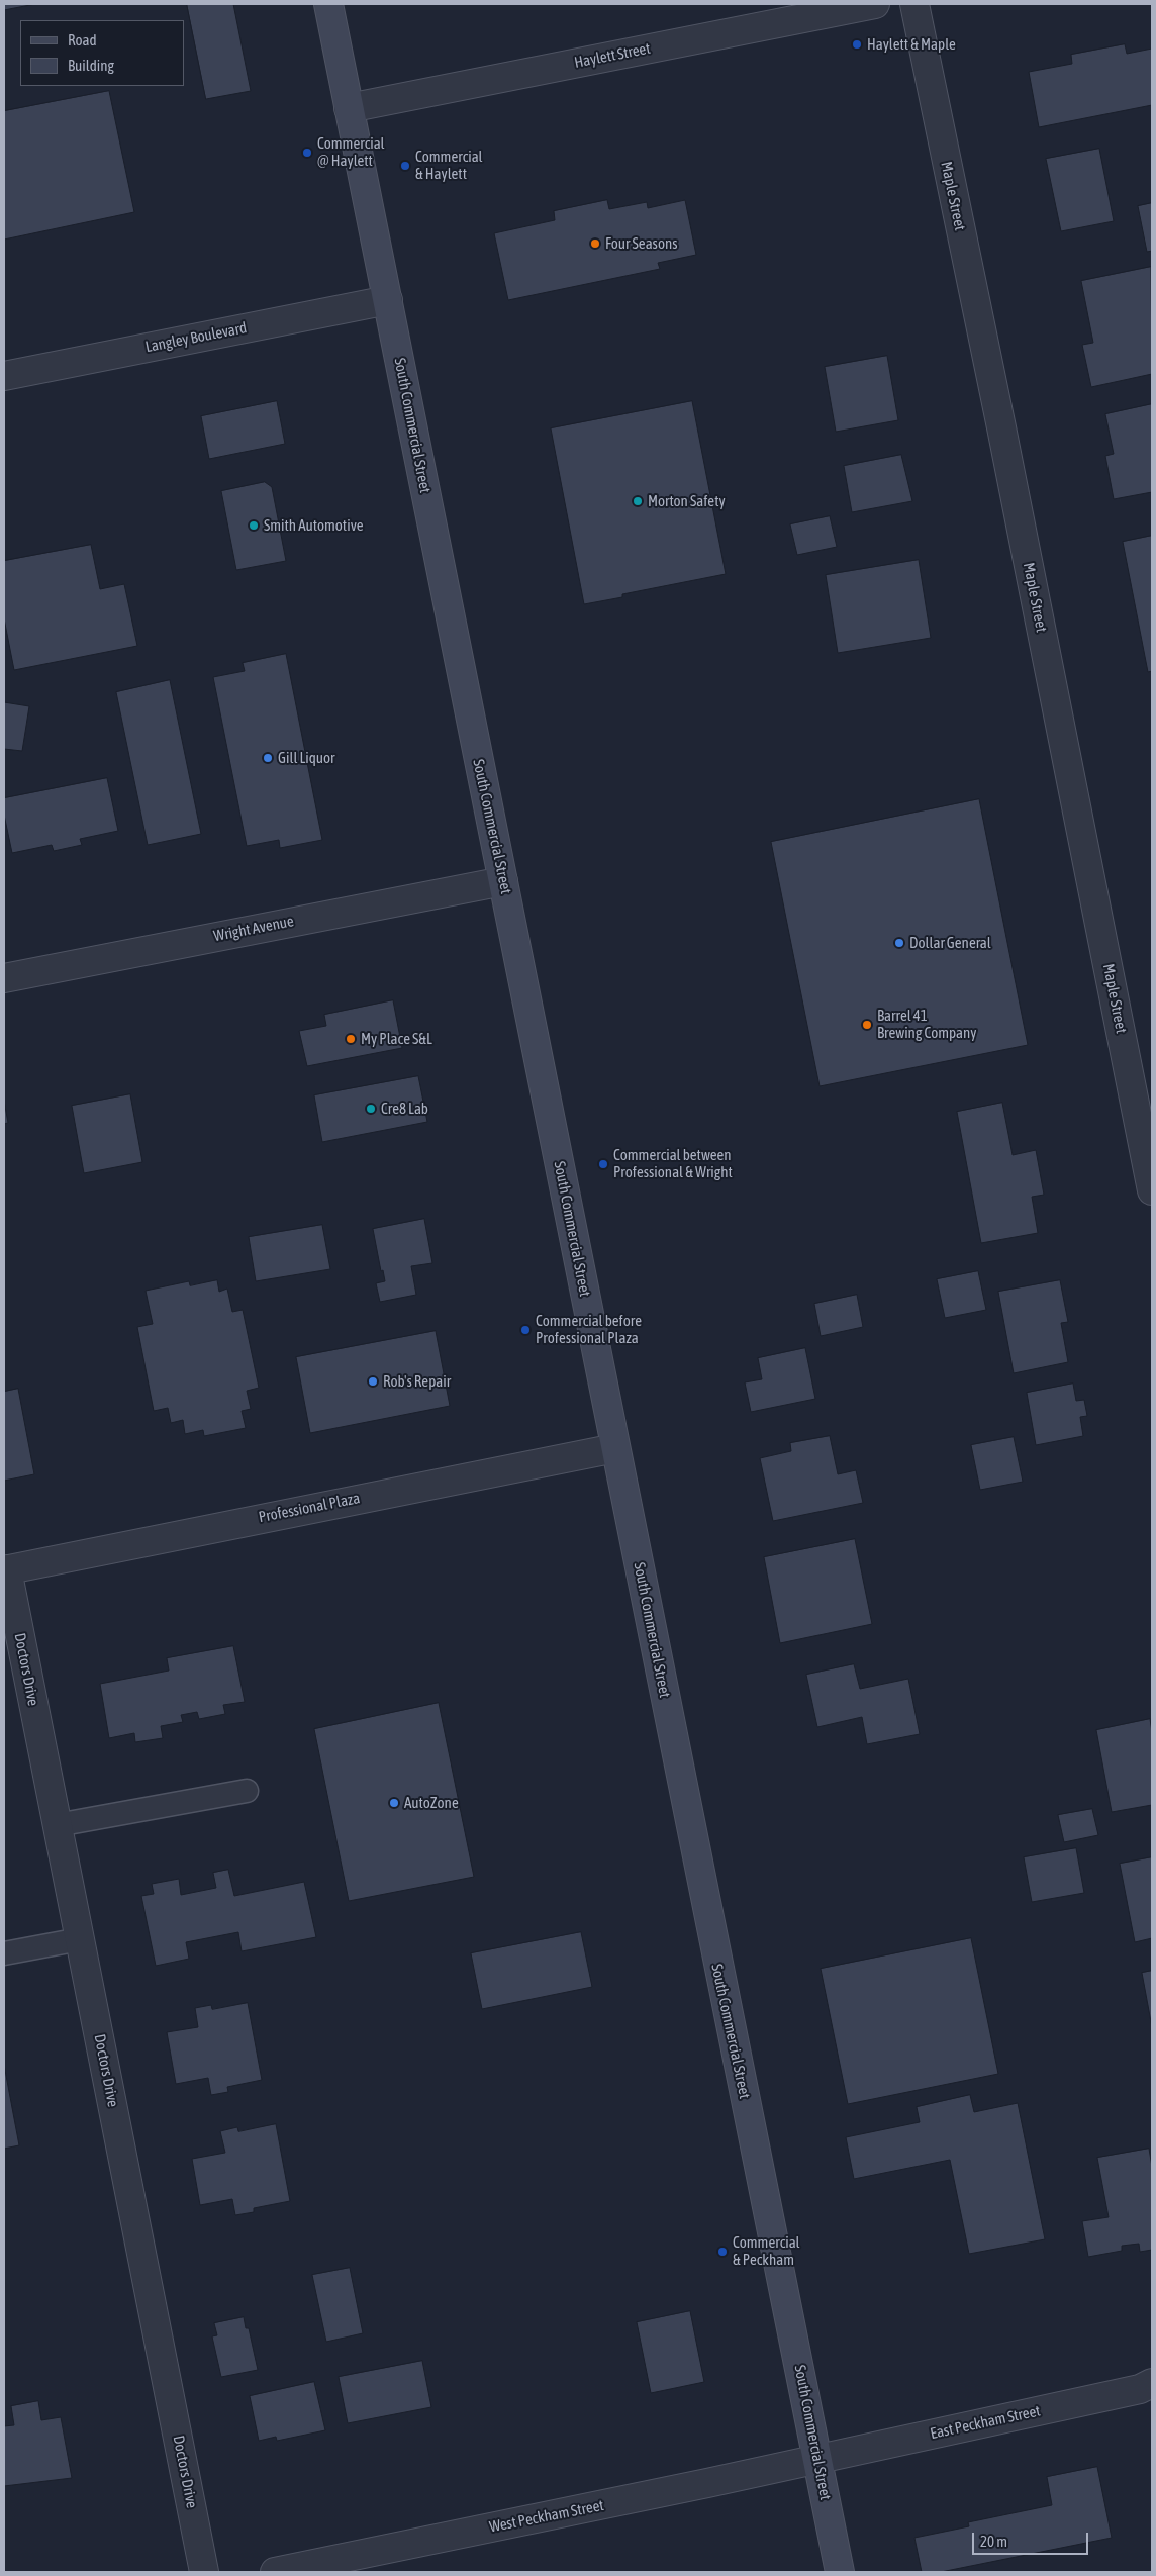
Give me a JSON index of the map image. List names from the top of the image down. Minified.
{"streets":{"main road":["South Commercial Street"],"street":["Haylett Street","Maple Street","Langley Boulevard","Wright Avenue","Professional Plaza","Doctors Drive","East Peckham Street","West Peckham Street"]},"crossings":[["Haylett Street","South Commercial Street"],["Langley Boulevard","South Commercial Street"],["South Commercial Street","Wright Avenue"],["South Commercial Street","Professional Plaza"],["South Commercial Street","East Peckham Street"],["South Commercial Street","West Peckham Street"],["Professional Plaza","Doctors Drive"],["East Peckham Street","West Peckham Street"]],"places":["Haylett & Maple","Commercial @ Haylett","Commercial & Haylett","Four Seasons","Morton Safety","Smith Automotive","Gill Liquor","Dollar General","Barrel 41 Brewing Company","My Place S&L","Cre8 Lab","Commercial between Professional & Wright","Commercial before Professional Plaza","Rob's Repair","AutoZone","Commercial & Peckham"],"legend":["Road","Building"],"scale_bar":"20 m"}
